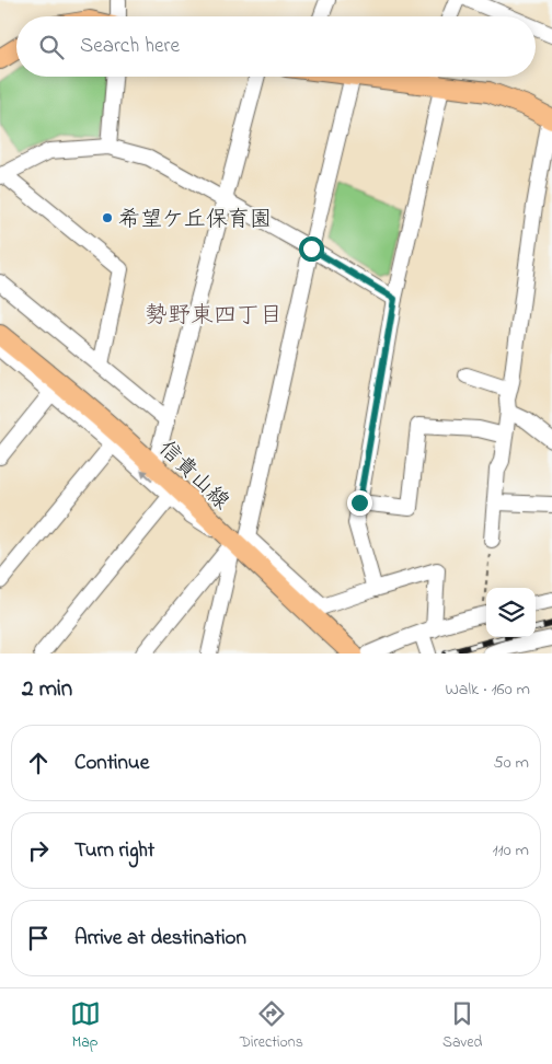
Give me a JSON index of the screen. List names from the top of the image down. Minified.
{"streets":{"main road":["信貴山線"]},"districts":["勢野東四丁目"],"places":["希望ケ丘保育園"],"page":{"search":"Search here","heading":["2 min","Walk · 160 m"],"list":[["Continue","50 m"],["Turn right","110 m"],"Arrive at destination"],"nav":["Map","Directions","Saved"]}}
